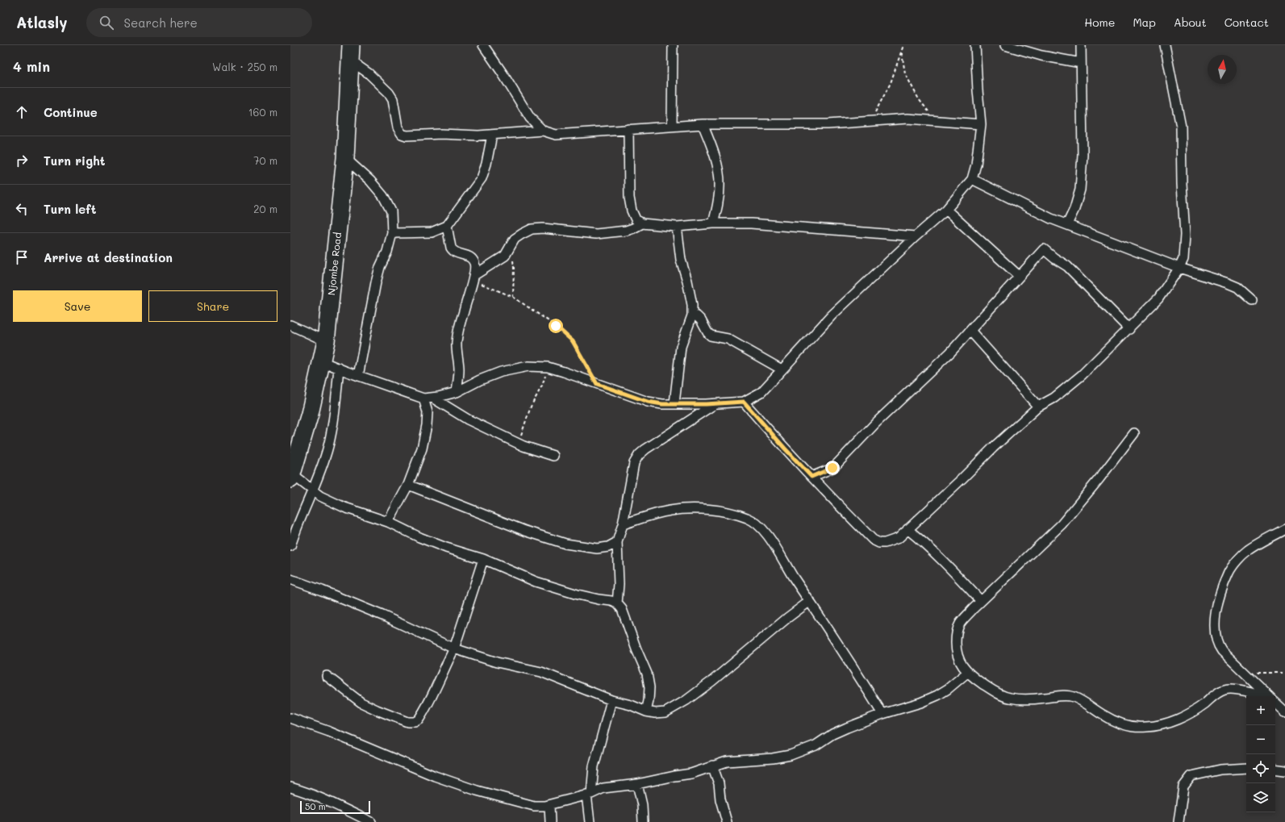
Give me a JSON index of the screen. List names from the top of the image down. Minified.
{"streets":{"highway":["Njombe Road"]},"scale_bar":"50 m","north":"top","page":{"header":"Atlasly","search":"Search here","nav":["Home","Map","About","Contact"],"heading":["4 min","Walk · 250 m"],"list":[["Continue","160 m"],["Turn right","70 m"],["Turn left","20 m"],"Arrive at destination"],"buttons":["Save","Share"],"map_buttons":["+","−"],"scale":"50 m"}}
